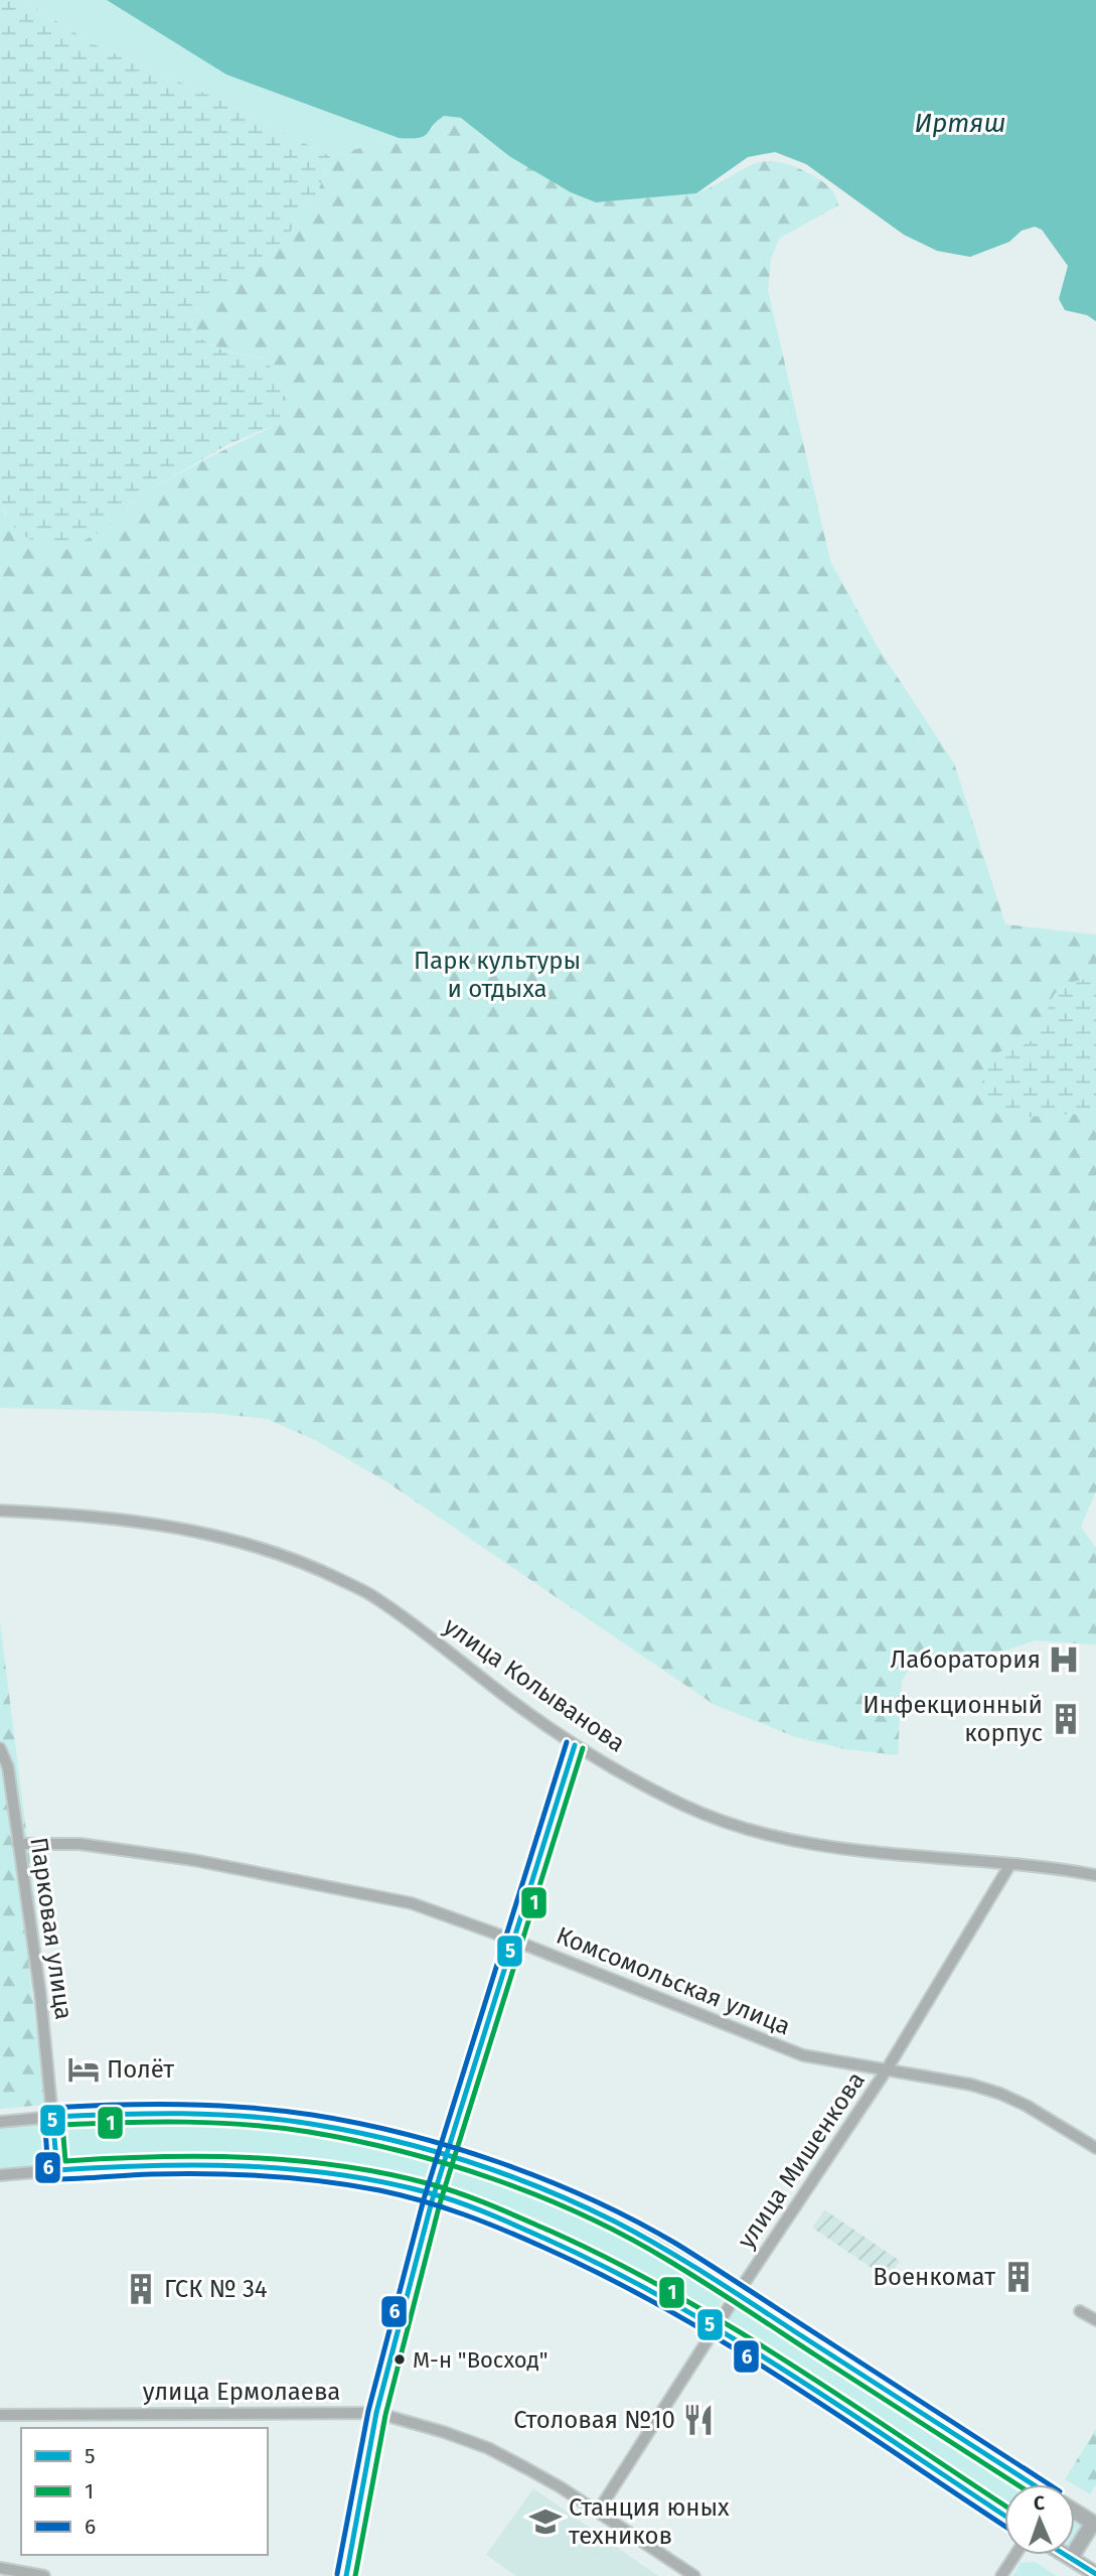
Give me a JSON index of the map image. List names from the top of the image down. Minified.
{"streets":{"street":["улица Колыванова","Парковая улица","Комсомольская улица","улица Мишенкова","улица Ермолаева"]},"crossings":[["улица Колыванова","улица Мишенкова"],["Парковая улица","Комсомольская улица"],["Комсомольская улица","улица Мишенкова"],["улица Мишенкова","улица Ермолаева"]],"water":["Иртяш"],"parks":["Парк культуры и отдыха"],"places":{"hospital":["Лаборатория"],"building":["Инфекционный корпус","Военкомат","ГСК № 34"],"hotel":["Полёт"],"other":["М-н \"Восход\""],"restaurant":["Столовая №10"],"school or university":["Станция юных техников"]},"lines":["transit line 6","transit line 5","transit line 1"],"legend":["5","1","6"],"north":"top"}
